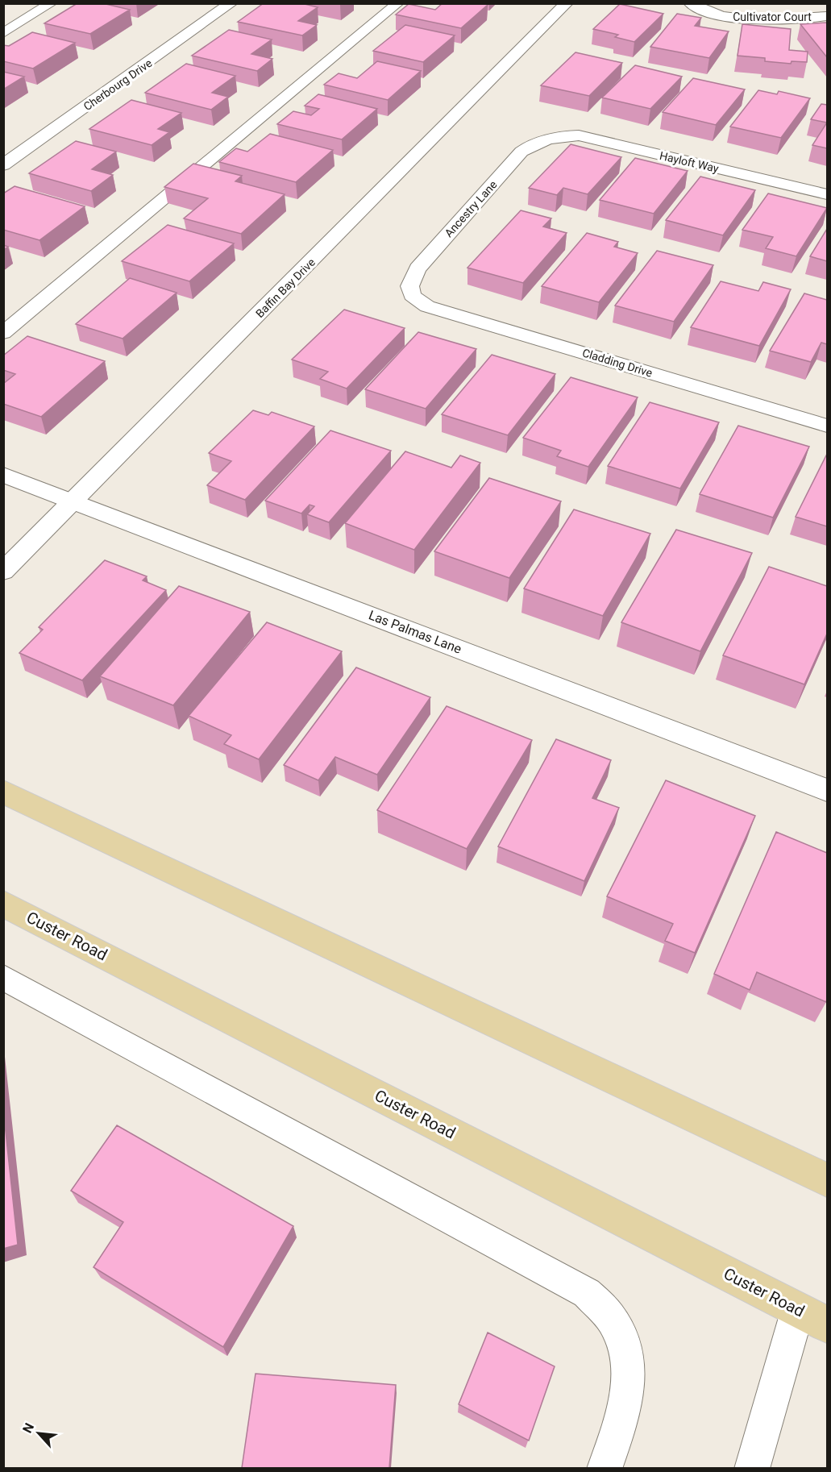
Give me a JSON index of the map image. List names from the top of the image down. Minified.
{"streets":{"main road":["Custer Road"],"street":["Cultivator Court","Cherbourg Drive","Hayloft Way","Ancestry Lane","Baffin Bay Drive","Cladding Drive","Las Palmas Lane"]},"crossings":[["Hayloft Way","Ancestry Lane"],["Ancestry Lane","Cladding Drive"],["Baffin Bay Drive","Las Palmas Lane"]],"north":"top left"}
